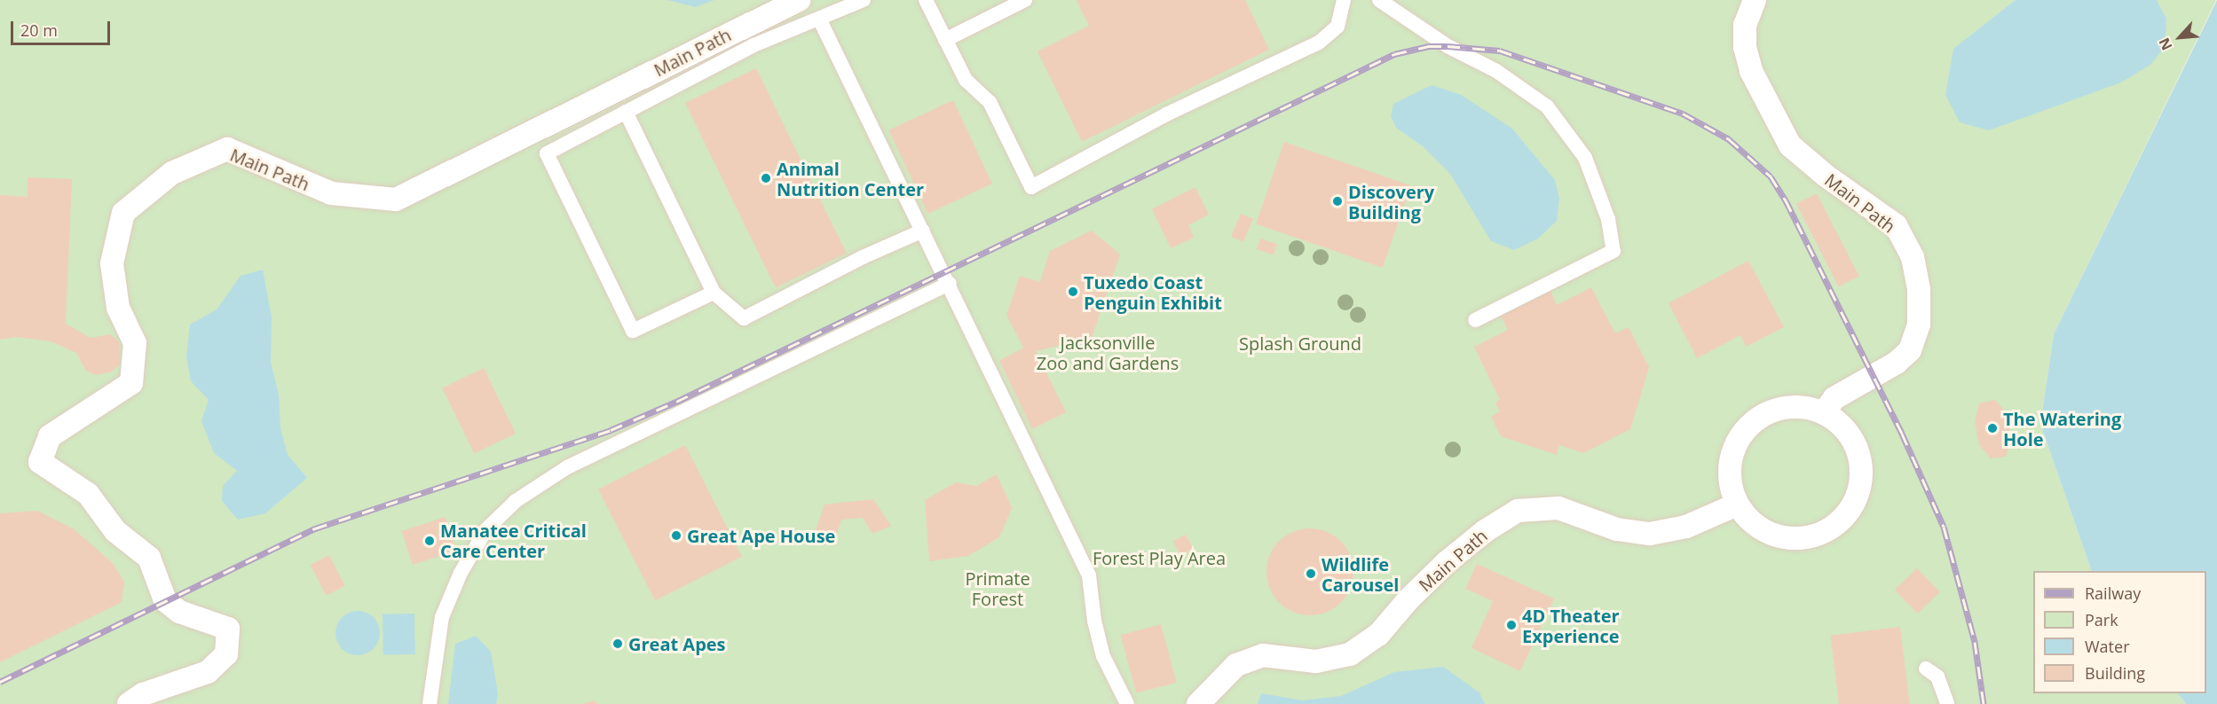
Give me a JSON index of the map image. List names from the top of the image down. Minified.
{"streets":{"street":["Main Path"]},"parks":["Jacksonville Zoo and Gardens","Splash Ground","Forest Play Area","Primate Forest"],"places":["Animal Nutrition Center","Discovery Building","Tuxedo Coast Penguin Exhibit","The Watering Hole","Great Ape House","Manatee Critical Care Center","Wildlife Carousel","4D Theater Experience","Great Apes"],"legend":["Railway","Park","Water","Building"],"scale_bar":"20 m","north":"bottom left"}
